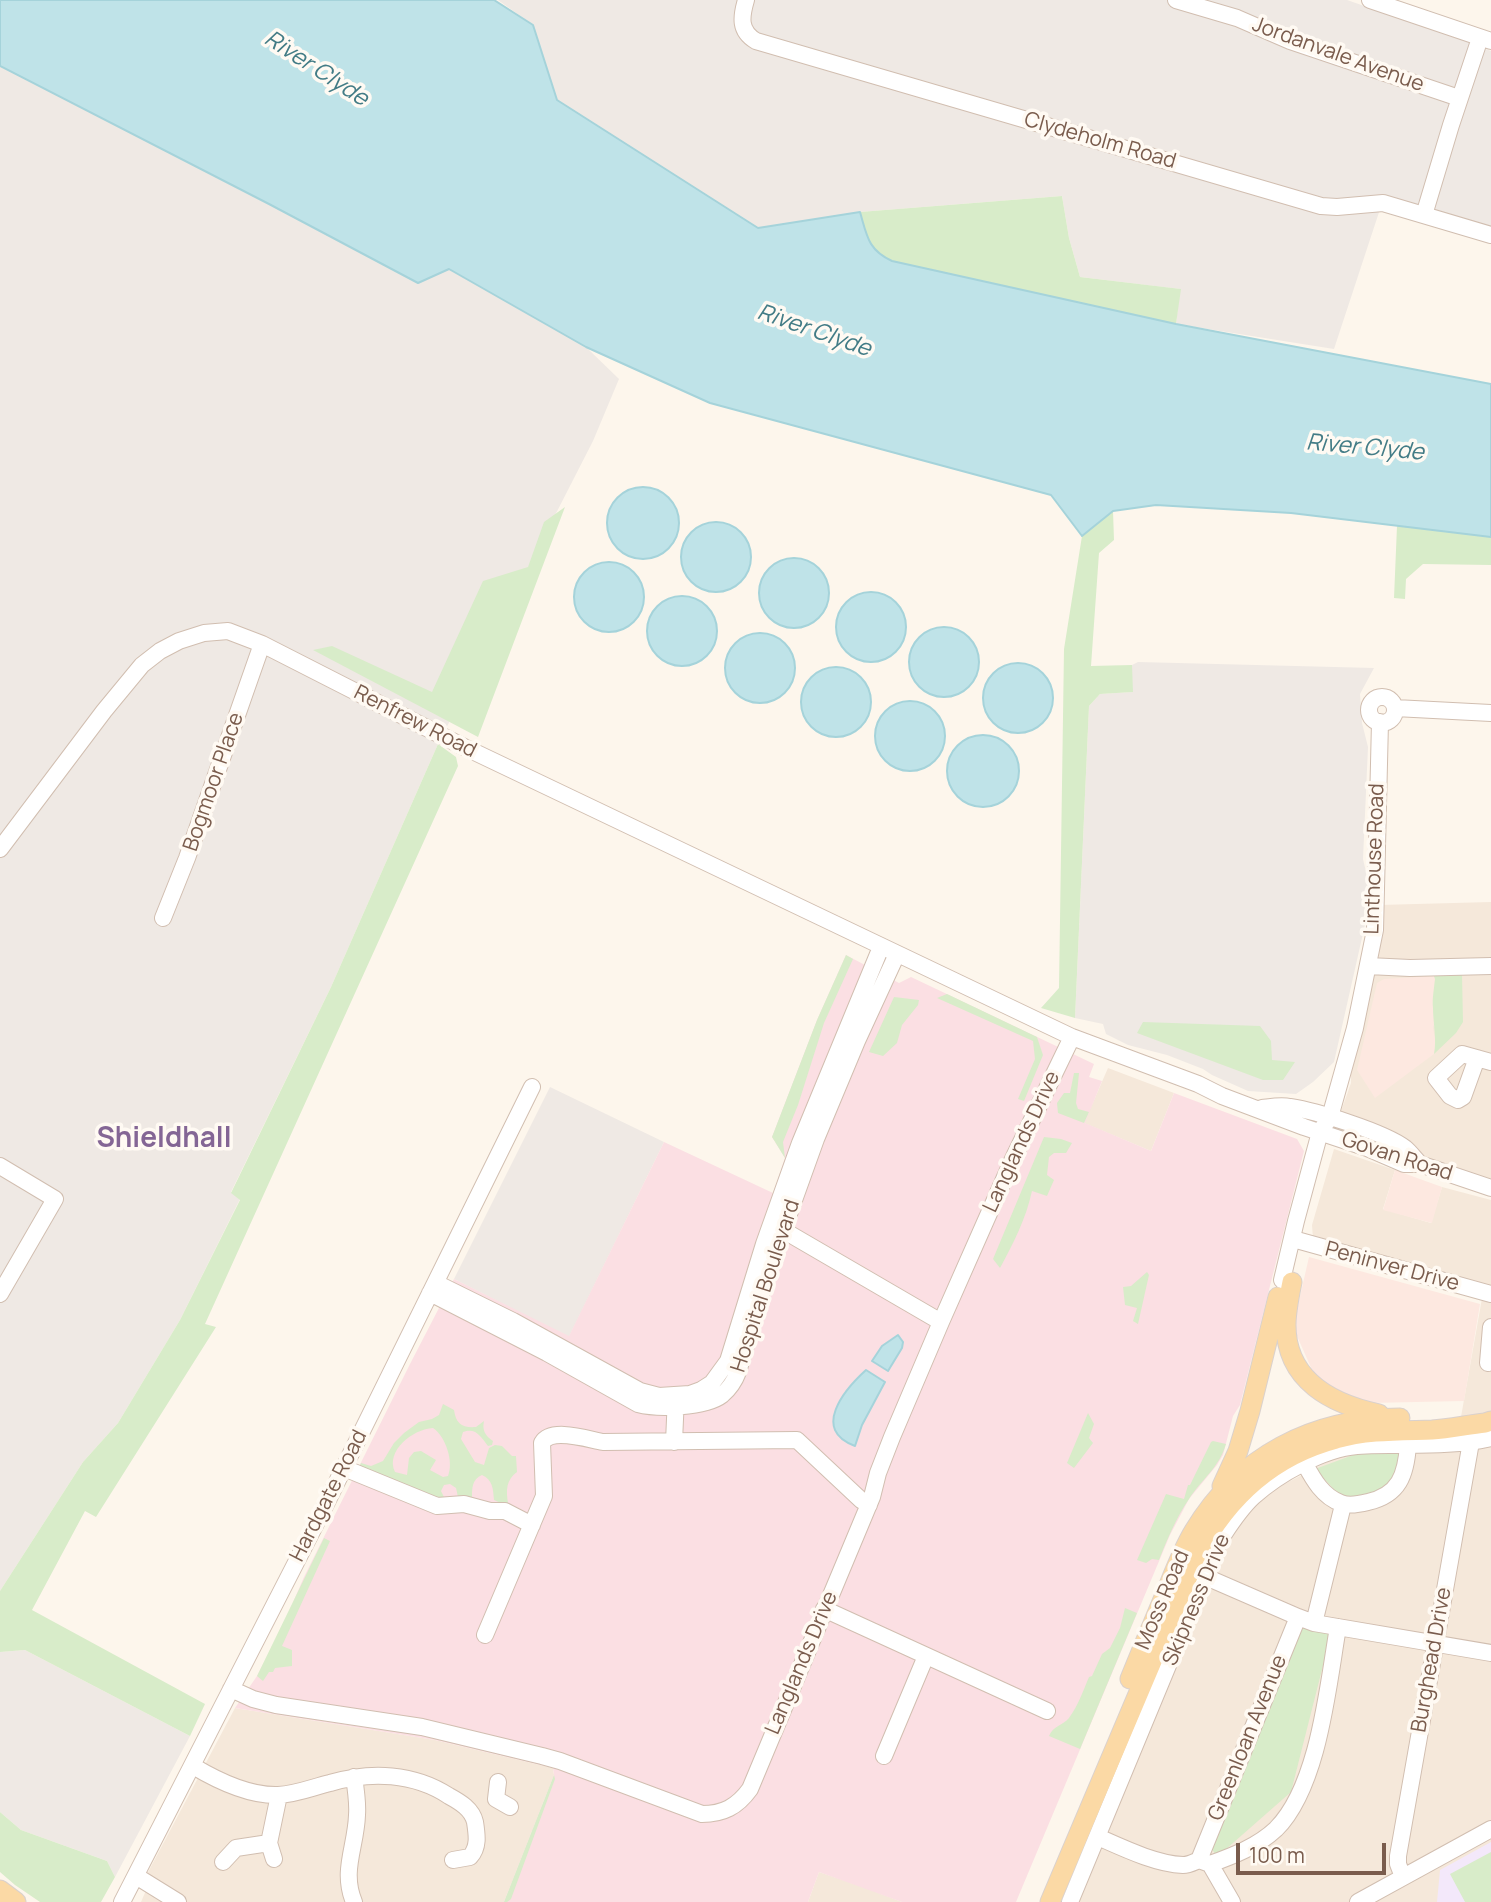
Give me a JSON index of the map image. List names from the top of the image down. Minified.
{"streets":{"main road":["Moss Road"],"street":["Jordanvale Avenue","Clydeholm Road","Renfrew Road","Bogmoor Place","Linthouse Road","Langlands Drive","Govan Road","Peninver Drive","Hospital Boulevard","Hardgate Road","Skipness Drive","Burghead Drive","Greenloan Avenue"]},"crossings":[["Renfrew Road","Bogmoor Place"],["Renfrew Road","Langlands Drive"],["Renfrew Road","Govan Road"],["Renfrew Road","Hospital Boulevard"],["Linthouse Road","Govan Road"],["Langlands Drive","Govan Road"],["Langlands Drive","Hardgate Road"],["Hospital Boulevard","Hardgate Road"],["Skipness Drive","Burghead Drive"]],"districts":["Shieldhall"],"water":["River Clyde"],"scale_bar":"100 m"}
